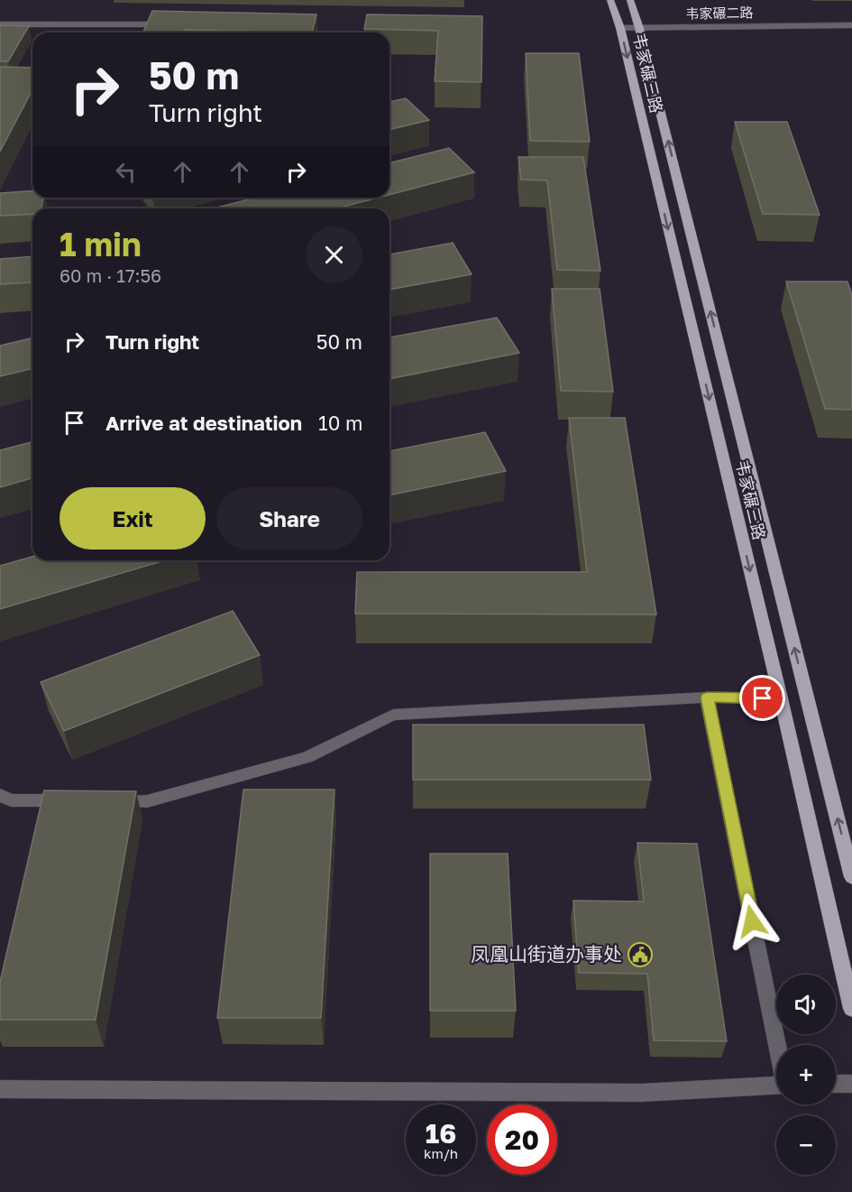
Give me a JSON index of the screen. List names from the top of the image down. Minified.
{"streets":{"main road":["韦家碾三路"],"street":["韦家碾二路"]},"crossings":[["韦家碾二路","韦家碾三路"]],"places":{"public building":["凤凰山街道办事处"]},"page":{"turn":["50 m","Turn right"],"heading":["1 min","60 m · 17:56"],"list":[{"name":"Turn right","value":"50 m"},{"name":"Arrive at destination","value":"10 m"}],"buttons":["Exit","Share"],"map_buttons":["+","−"],"speed":"16 km/h","limit":"20"}}
